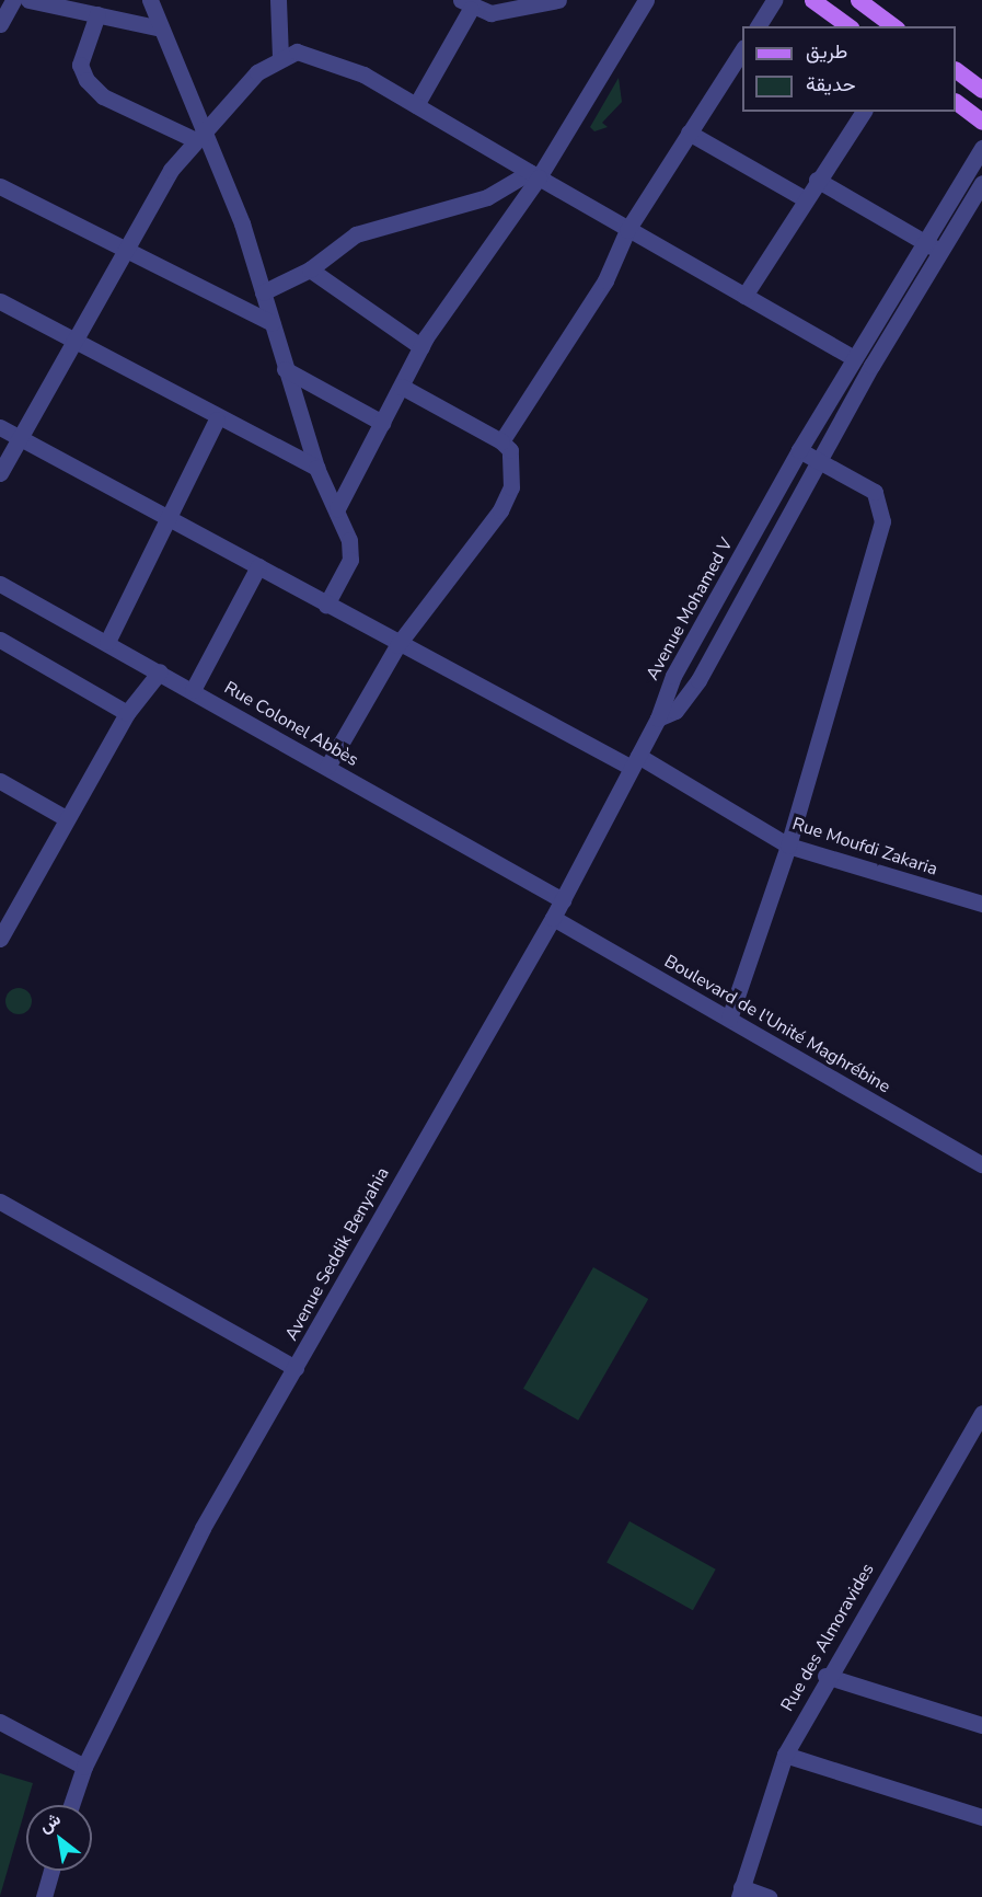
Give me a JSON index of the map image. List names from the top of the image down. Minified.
{"streets":{"street":["Avenue Mohamed V","Rue Colonel Abbès","Rue Moufdi Zakaria","Boulevard de l'Unité Maghrébine","Avenue Seddik Benyahia","Rue des Almoravides"]},"crossings":[["Avenue Mohamed V","Avenue Seddik Benyahia"],["Rue Colonel Abbès","Avenue Seddik Benyahia"],["Rue Moufdi Zakaria","Avenue Seddik Benyahia"],["Boulevard de l'Unité Maghrébine","Avenue Seddik Benyahia"]],"legend":["طريق","حديقة"],"north":"top left"}
